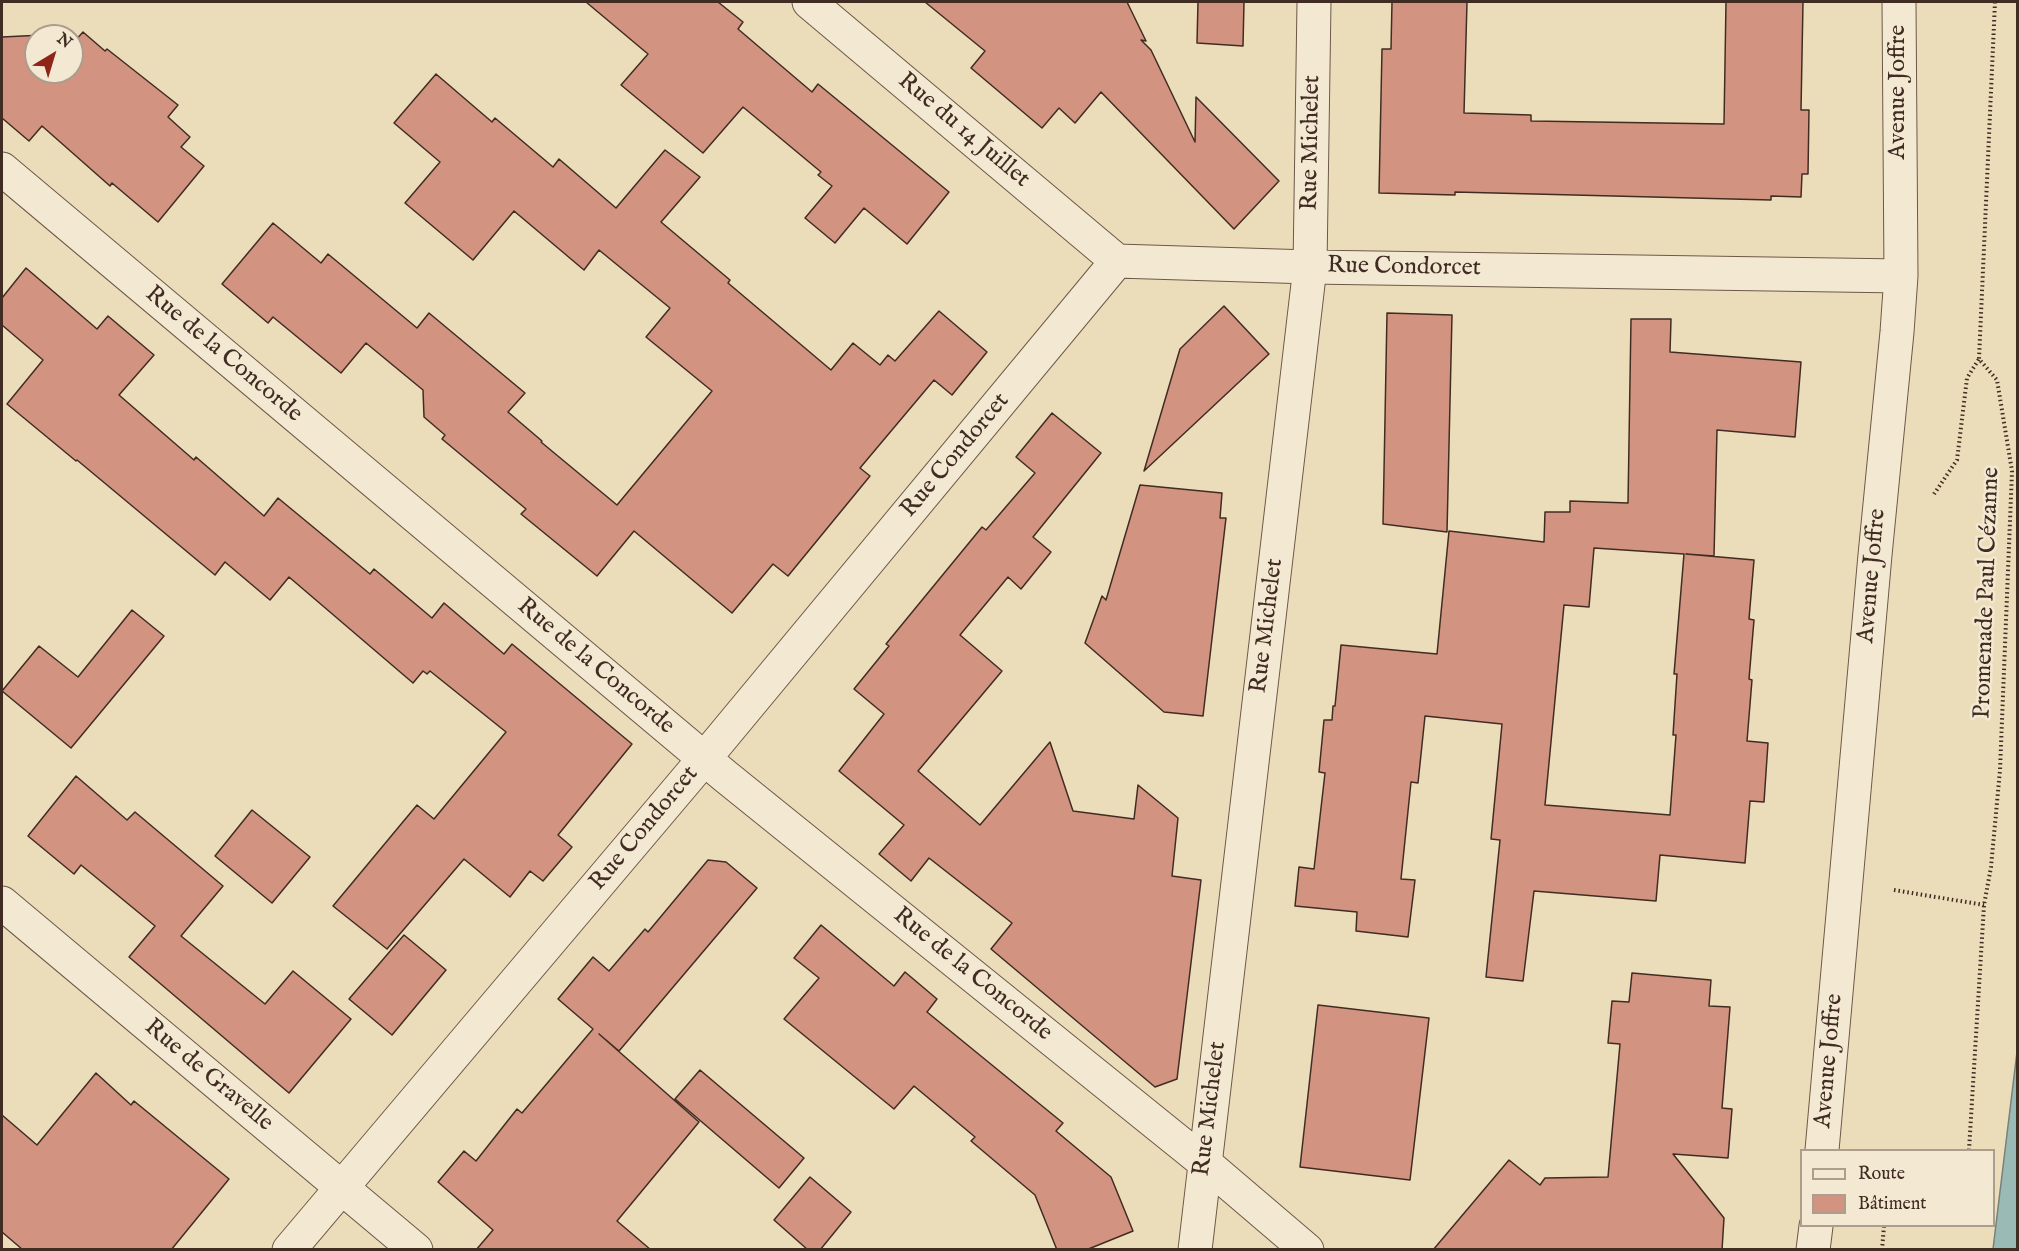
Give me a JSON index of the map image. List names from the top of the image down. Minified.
{"streets":{"street":["Avenue Joffre","Rue du 14 Juillet","Rue Michelet","Rue Condorcet","Rue de la Concorde","Rue de Gravelle"],"path":["Promenade Paul Cézanne"]},"crossings":[["Avenue Joffre","Rue Condorcet"],["Rue du 14 Juillet","Rue Condorcet"],["Rue Michelet","Rue Condorcet"],["Rue Michelet","Rue de la Concorde"],["Rue Condorcet","Rue de la Concorde"],["Rue Condorcet","Rue de Gravelle"]],"legend":["Route","Bâtiment"],"north":"top right"}
